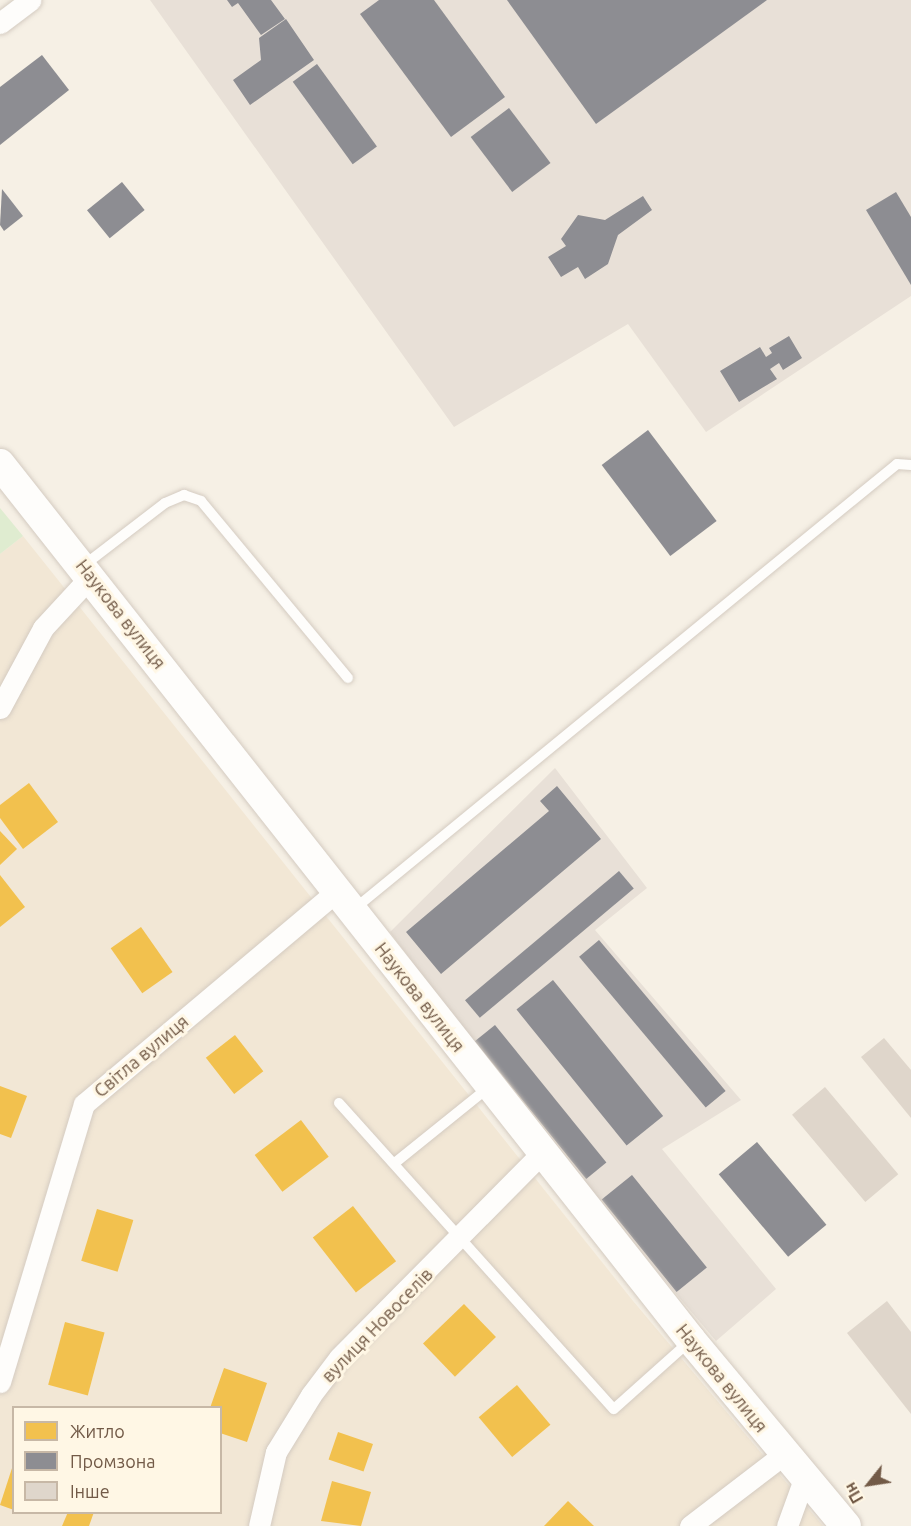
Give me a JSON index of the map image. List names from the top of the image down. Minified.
{"streets":{"street":["Наукова вулиця","Світла вулиця","вулиця Новоселів"]},"crossings":[["Наукова вулиця","Світла вулиця"],["Наукова вулиця","вулиця Новоселів"]],"legend":["Житло","Промзона","Інше"],"north":"bottom left"}
